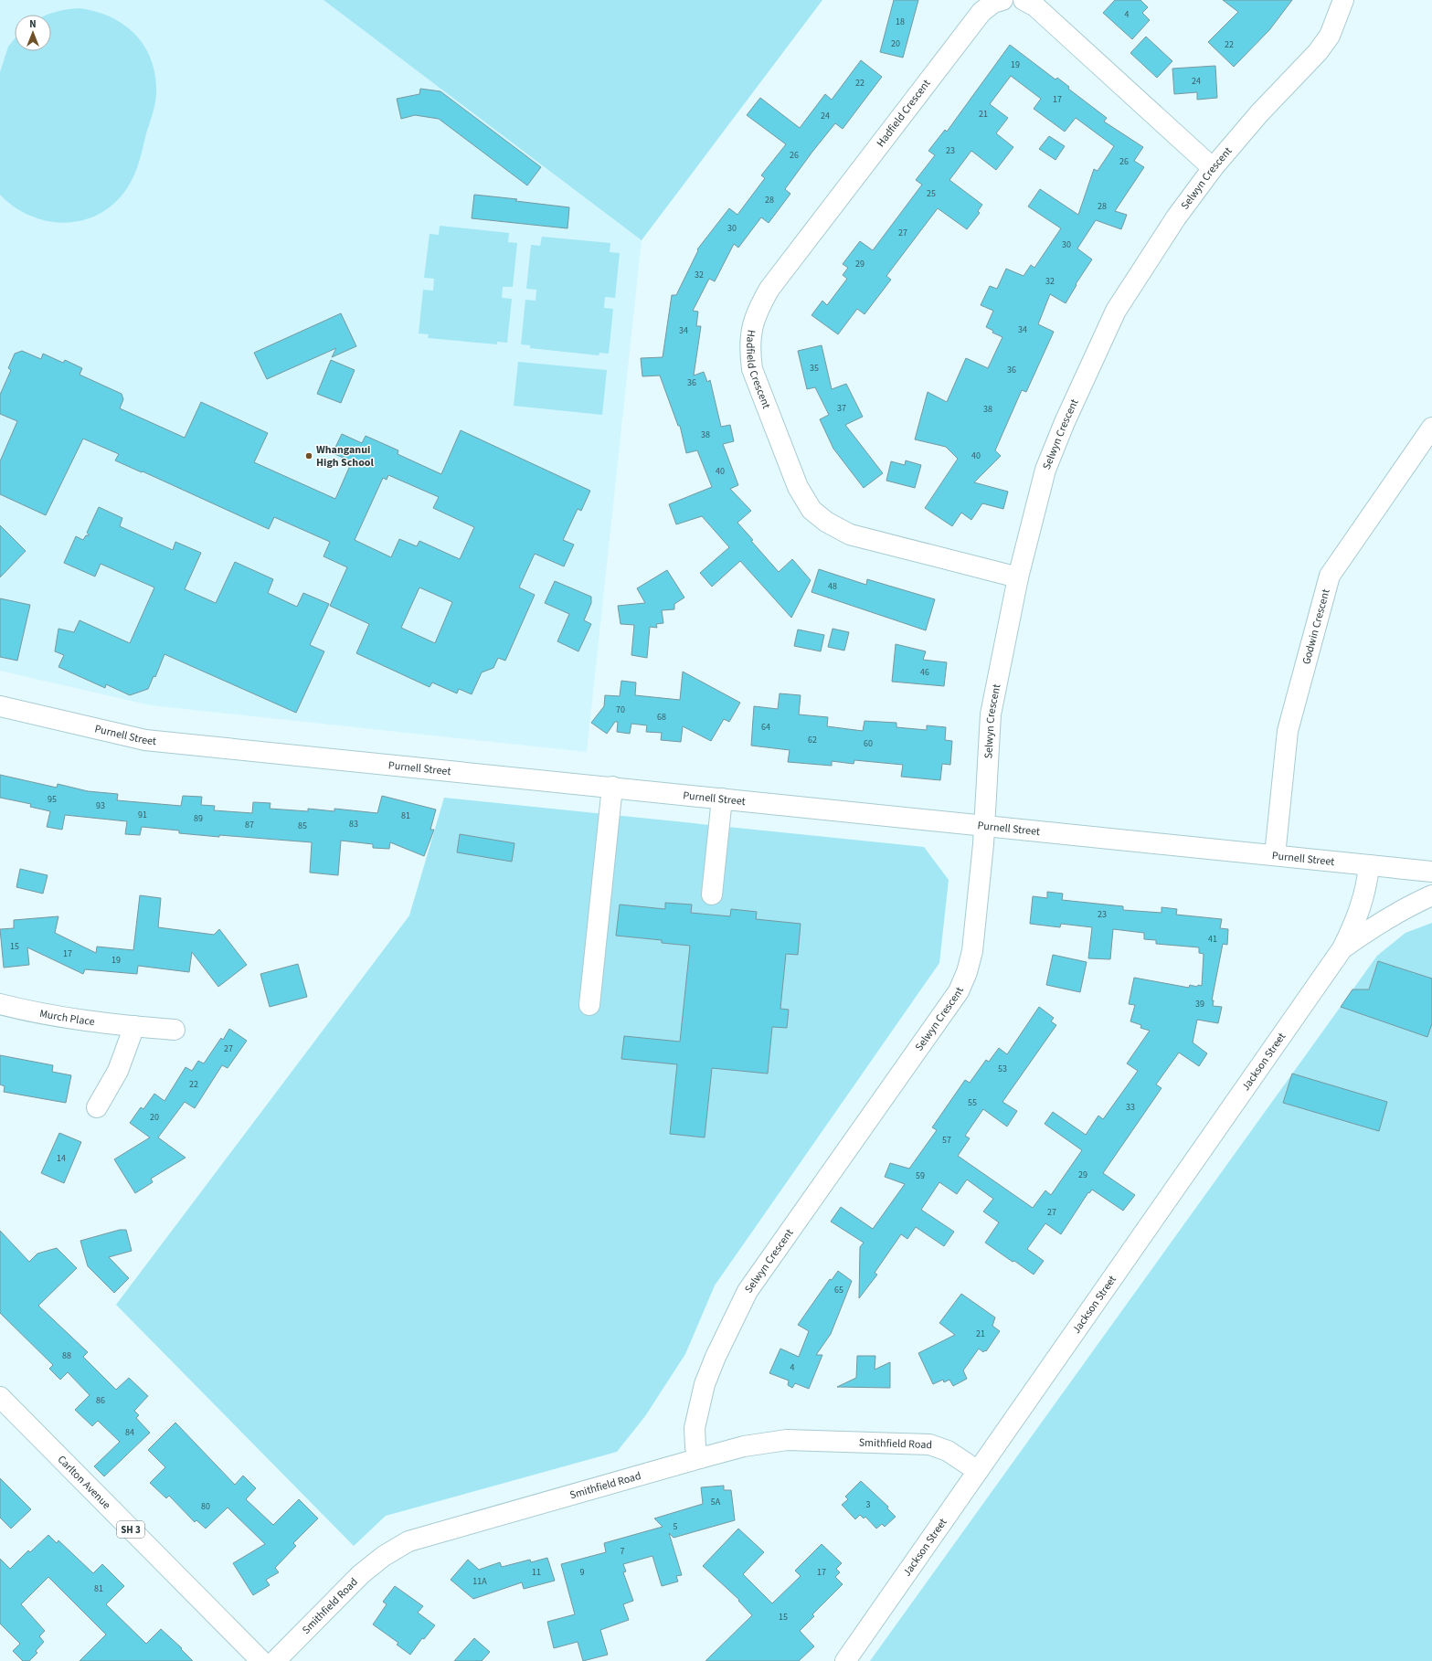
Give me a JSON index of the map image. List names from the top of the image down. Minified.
{"streets":{"main road":["Hadfield Crescent","Selwyn Crescent","Godwin Crescent","Purnell Street","Murch Place","Jackson Street","Smithfield Road","Carlton Avenue","SH 3"]},"crossings":[["Hadfield Crescent","Selwyn Crescent"],["Selwyn Crescent","Purnell Street"],["Selwyn Crescent","Smithfield Road"],["Godwin Crescent","Purnell Street"],["Purnell Street","Jackson Street"],["Jackson Street","Smithfield Road"]],"places":["Whanganui High School"],"house_numbers":["4","18","20","22","19","24","22","17","21","24","23","26","26","25","28","28","30","27","30","29","32","32","34","34","35","36","36","37","38","38","40","40","48","46","70","68","64","62","60","95","93","91","81","89","83","87","85","23","41","15","17","19","39","27","53","22","55","33","20","57","14","29","59","27","65","21","88","4","86","84","5A","3","80","5","7","11","9","17","11A","81","15"],"north":"top"}
